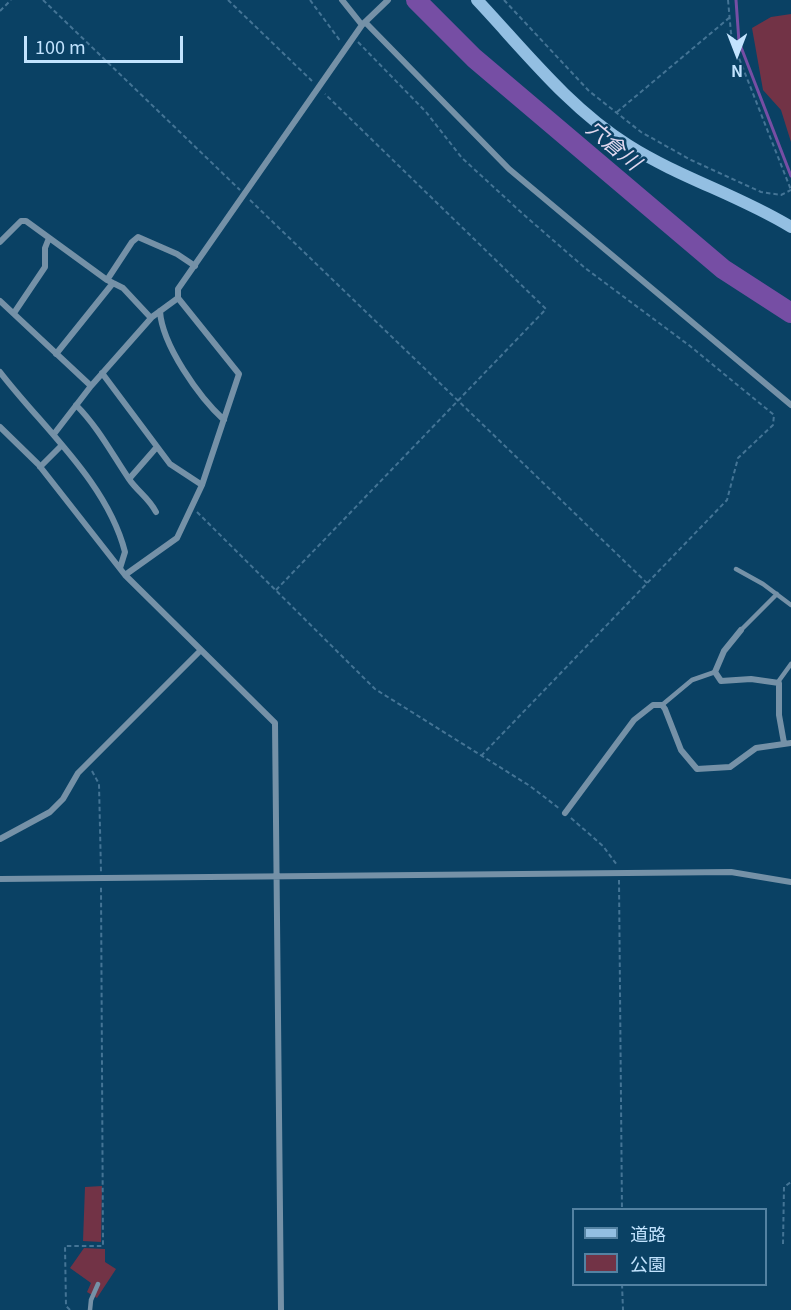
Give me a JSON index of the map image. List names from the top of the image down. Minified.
{"water":["穴倉川"],"legend":["道路","公園"],"scale_bar":"100 m","north":"bottom"}
